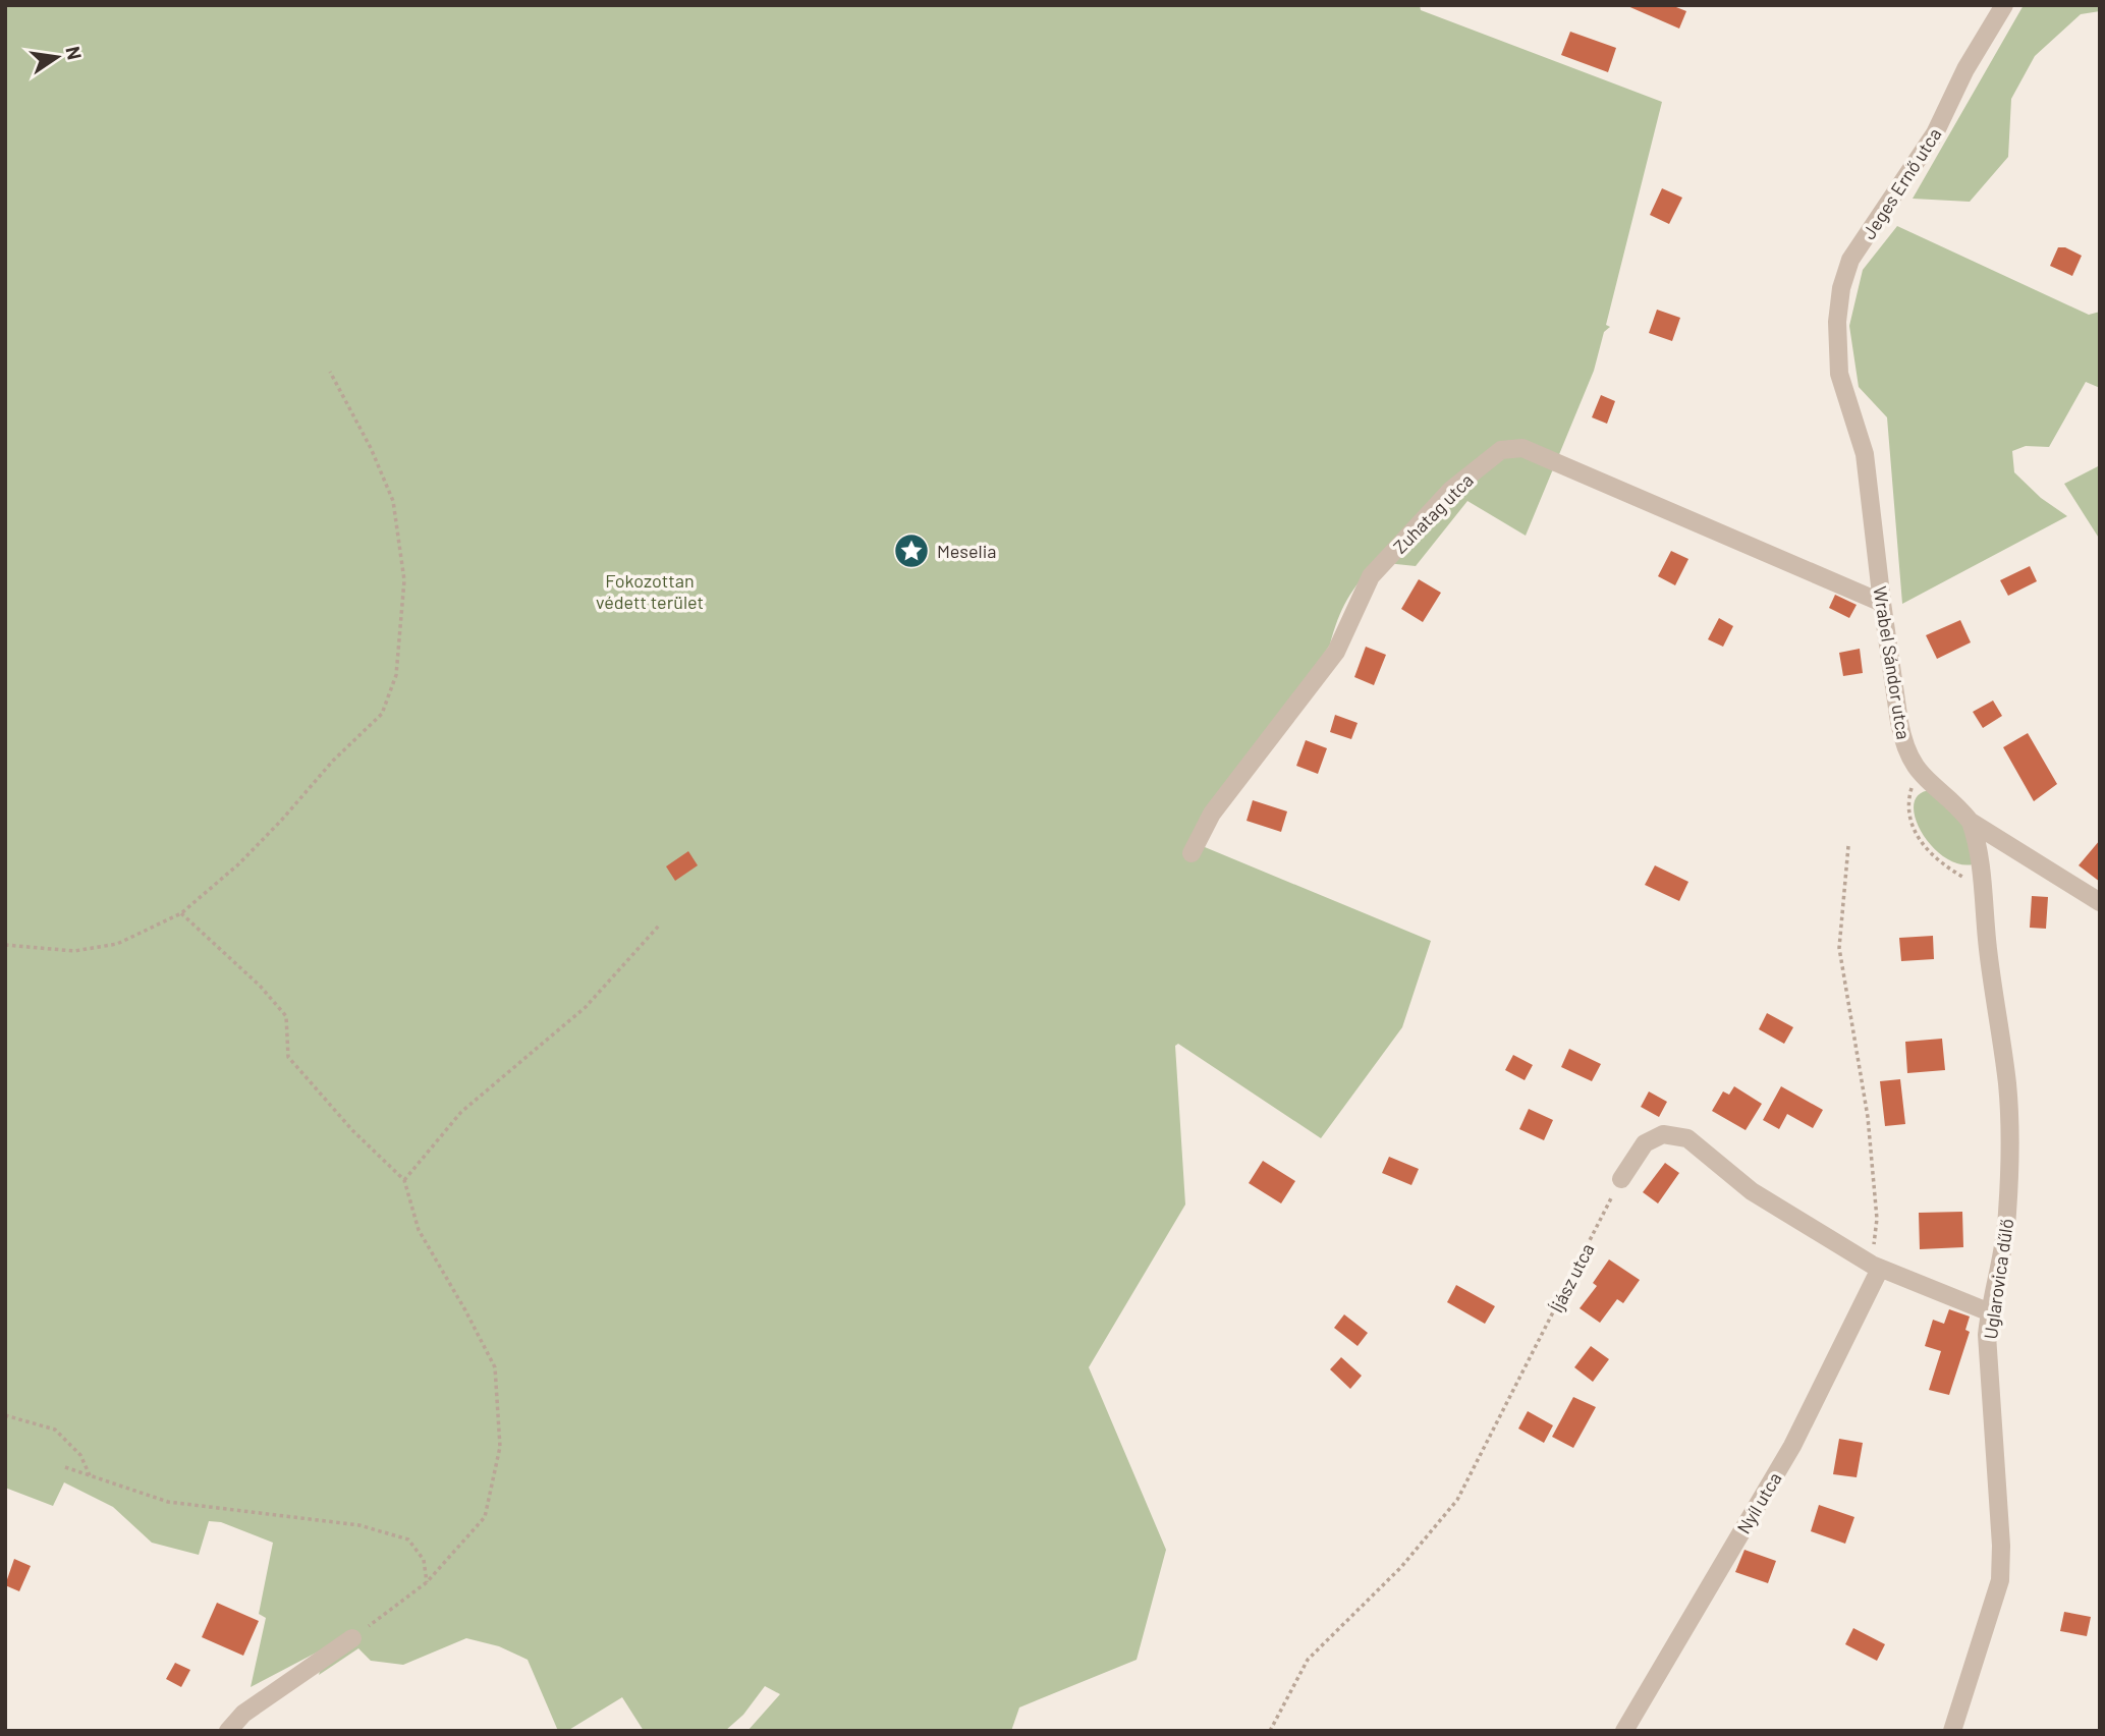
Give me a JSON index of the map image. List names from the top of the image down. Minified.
{"streets":{"street":["Jeges Ernő utca","Zuhatag utca","Wrabel Sándor utca","Uglarovica dűlő","Nyíl utca"],"path":["Íjász utca"]},"crossings":[["Jeges Ernő utca","Wrabel Sándor utca"],["Zuhatag utca","Wrabel Sándor utca"],["Wrabel Sándor utca","Uglarovica dűlő"]],"parks":["Fokozottan védett terület"],"places":{"place":["Meselia"]},"north":"right"}
